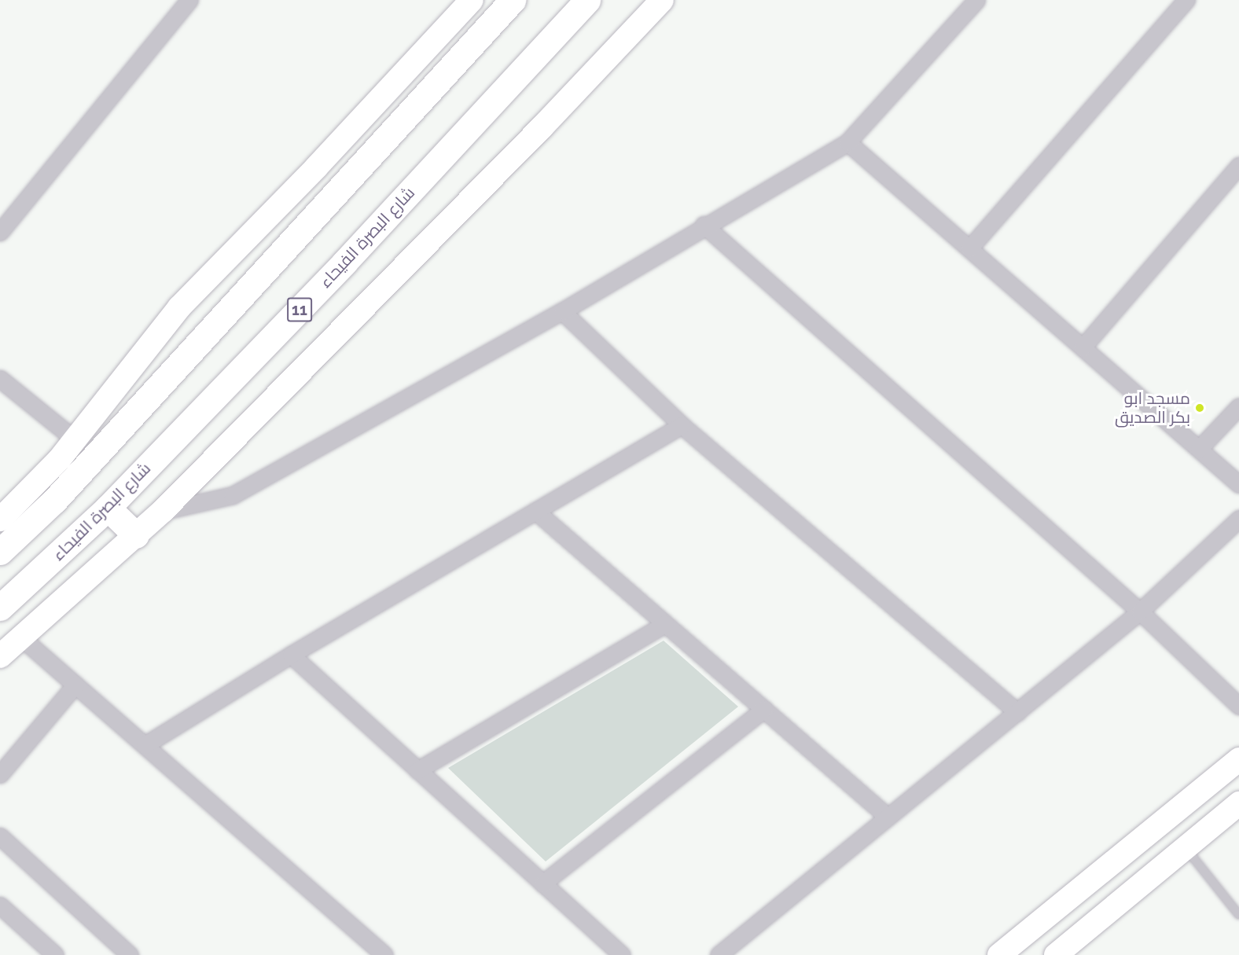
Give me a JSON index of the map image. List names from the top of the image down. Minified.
{"streets":{"highway":["شارع البصرة الفيحاء","11"]},"places":["مسجد ابو بكر الصديق"]}
